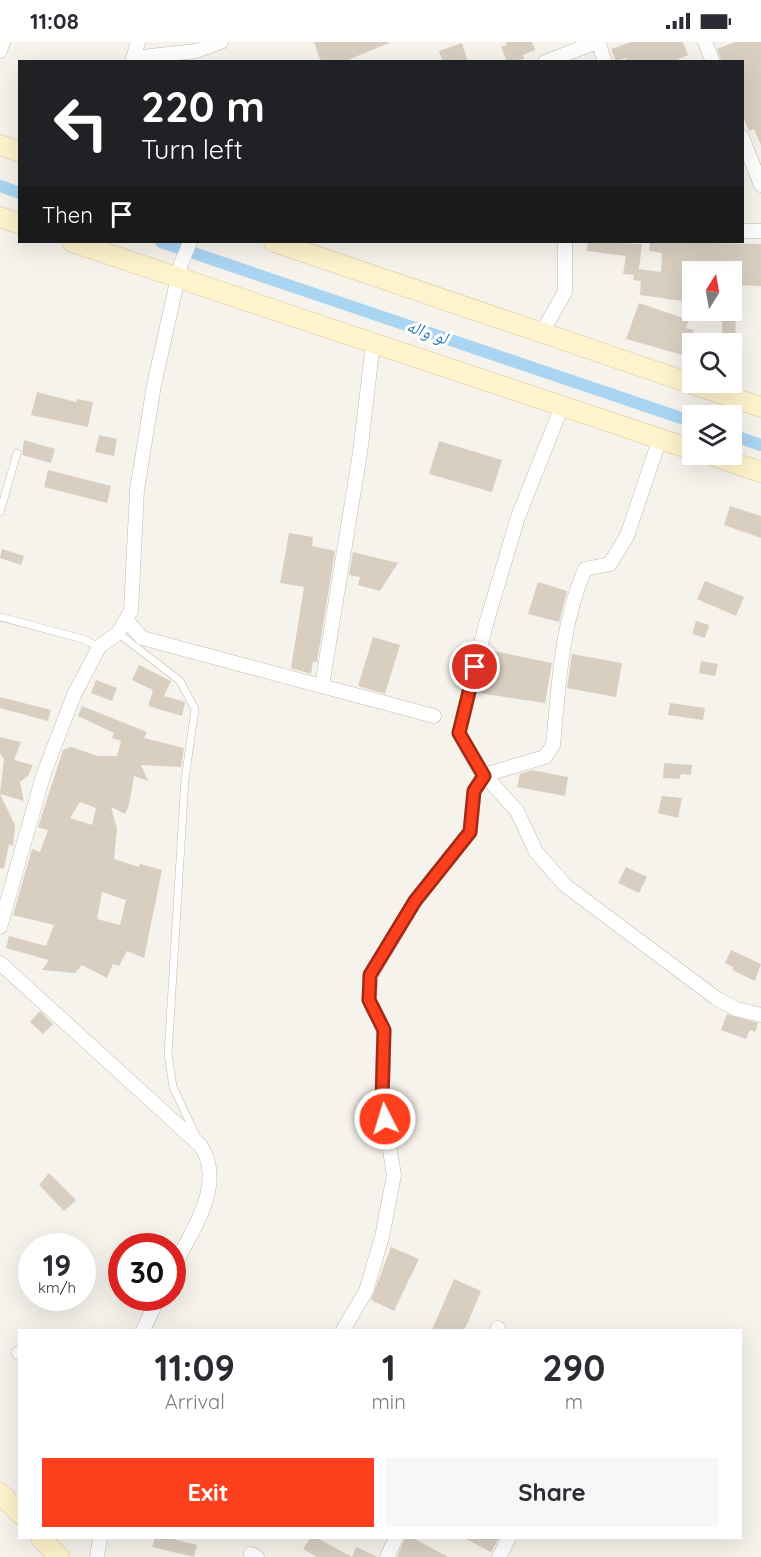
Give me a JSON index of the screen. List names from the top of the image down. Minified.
{"water":["لو واله"],"north":"top","page":{"status":"11:08","turn":["220 m","Turn left"],"then":"Then","speed":"19 km/h","limit":"30","eta":["11:09","Arrival","1","min","290","m"],"buttons":["Exit","Share"]}}
